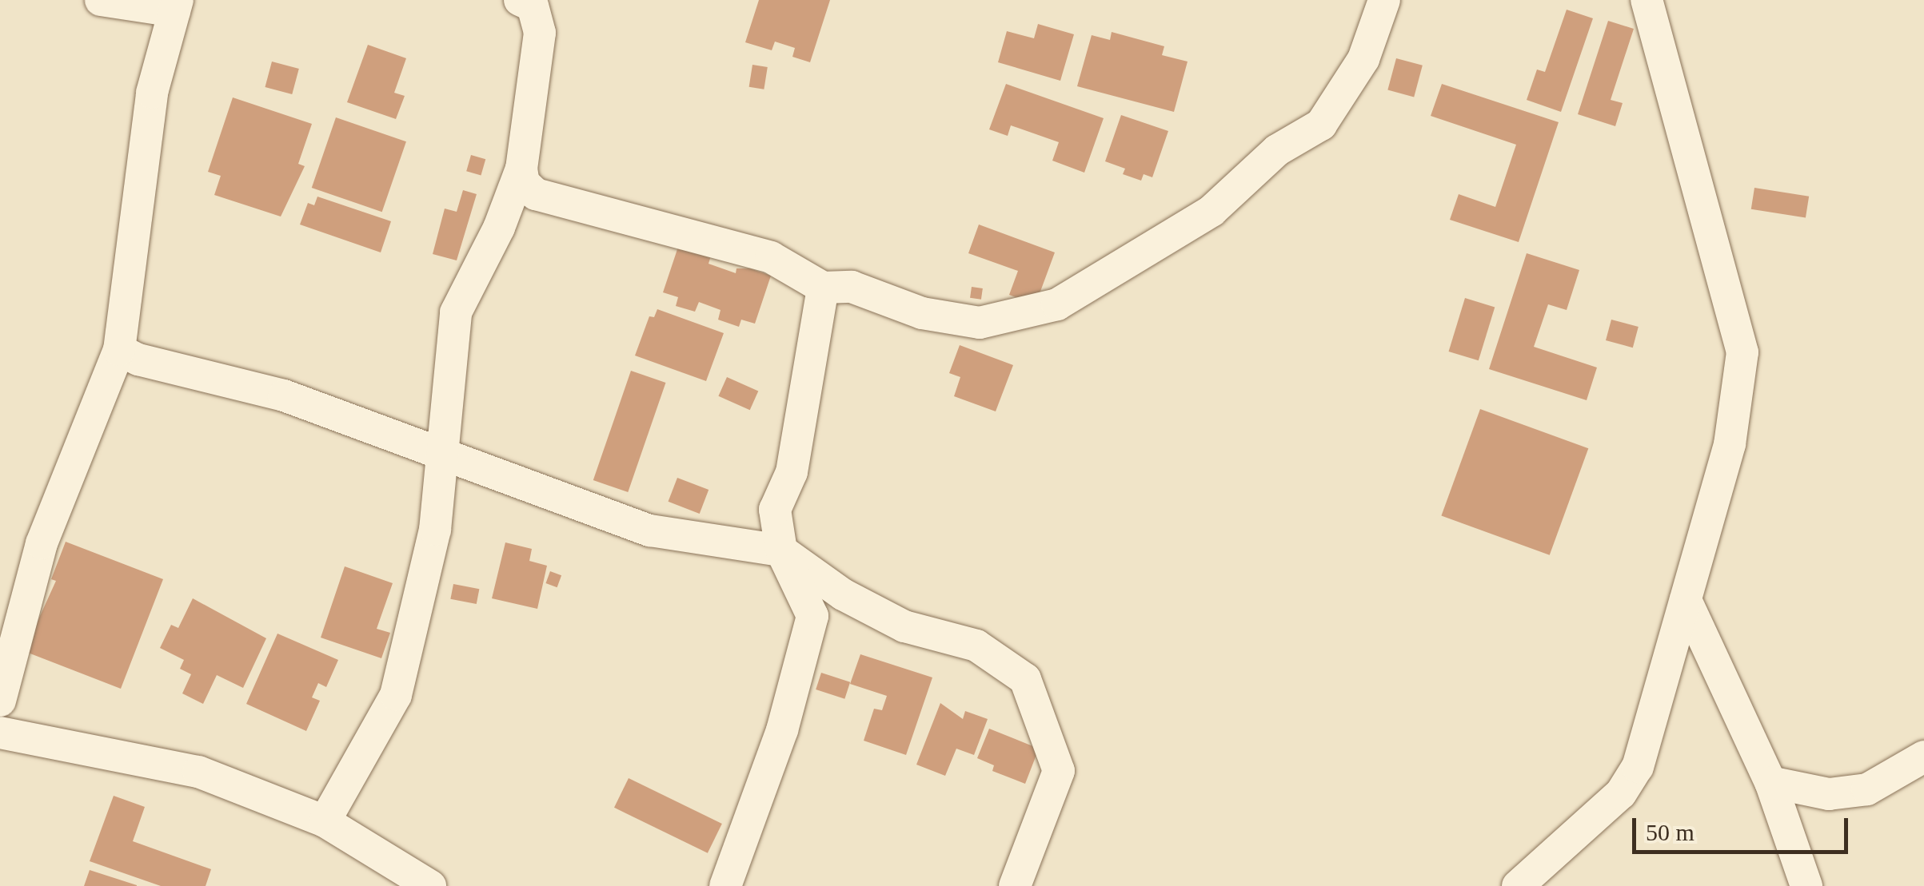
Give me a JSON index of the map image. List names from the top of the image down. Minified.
{"scale_bar":"50 m"}
